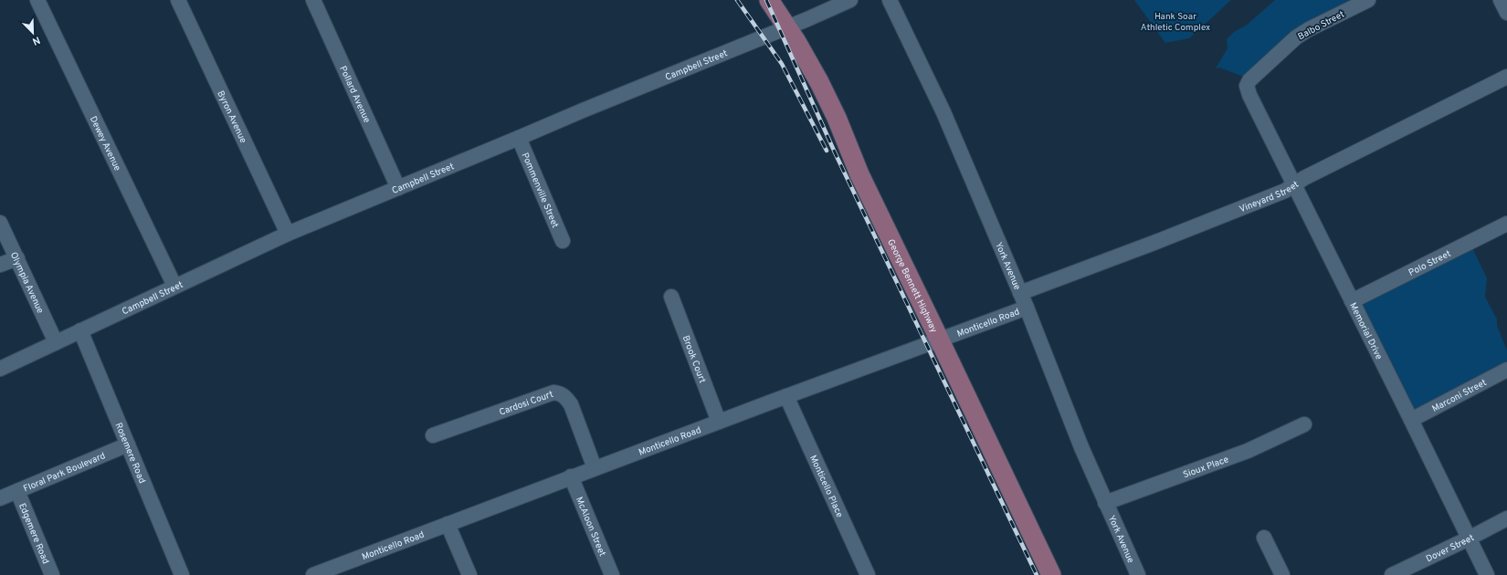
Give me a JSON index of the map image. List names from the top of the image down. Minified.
{"streets":{"main road":["George Bennett Highway"],"street":["Balbo Street","Campbell Street","Pollard Avenue","Byron Avenue","Dewey Avenue","Pommenville Street","Vineyard Street","Polo Street","York Avenue","Olympia Avenue","Monticello Road","Memorial Drive","Brook Court","Marconi Street","Cardosi Court","Rosemere Road","Sioux Place","Floral Park Boulevard","Monticello Place","McAloon Street","Edgemere Road","Dover Street"]},"crossings":[["Balbo Street","Memorial Drive"],["Campbell Street","Pollard Avenue"],["Campbell Street","Byron Avenue"],["Campbell Street","Dewey Avenue"],["Campbell Street","Pommenville Street"],["Campbell Street","Olympia Avenue"],["Campbell Street","George Bennett Highway"],["Campbell Street","Rosemere Road"],["Vineyard Street","York Avenue"],["Vineyard Street","Memorial Drive"],["Polo Street","Memorial Drive"],["York Avenue","Monticello Road"],["York Avenue","Sioux Place"],["George Bennett Highway","Monticello Road"],["Monticello Road","Brook Court"],["Monticello Road","Cardosi Court"],["Monticello Road","Monticello Place"],["Monticello Road","McAloon Street"],["Memorial Drive","Marconi Street"],["Memorial Drive","Dover Street"],["Rosemere Road","Floral Park Boulevard"],["Floral Park Boulevard","Edgemere Road"]],"parks":["Hank Soar Athletic Complex"],"north":"bottom right"}
